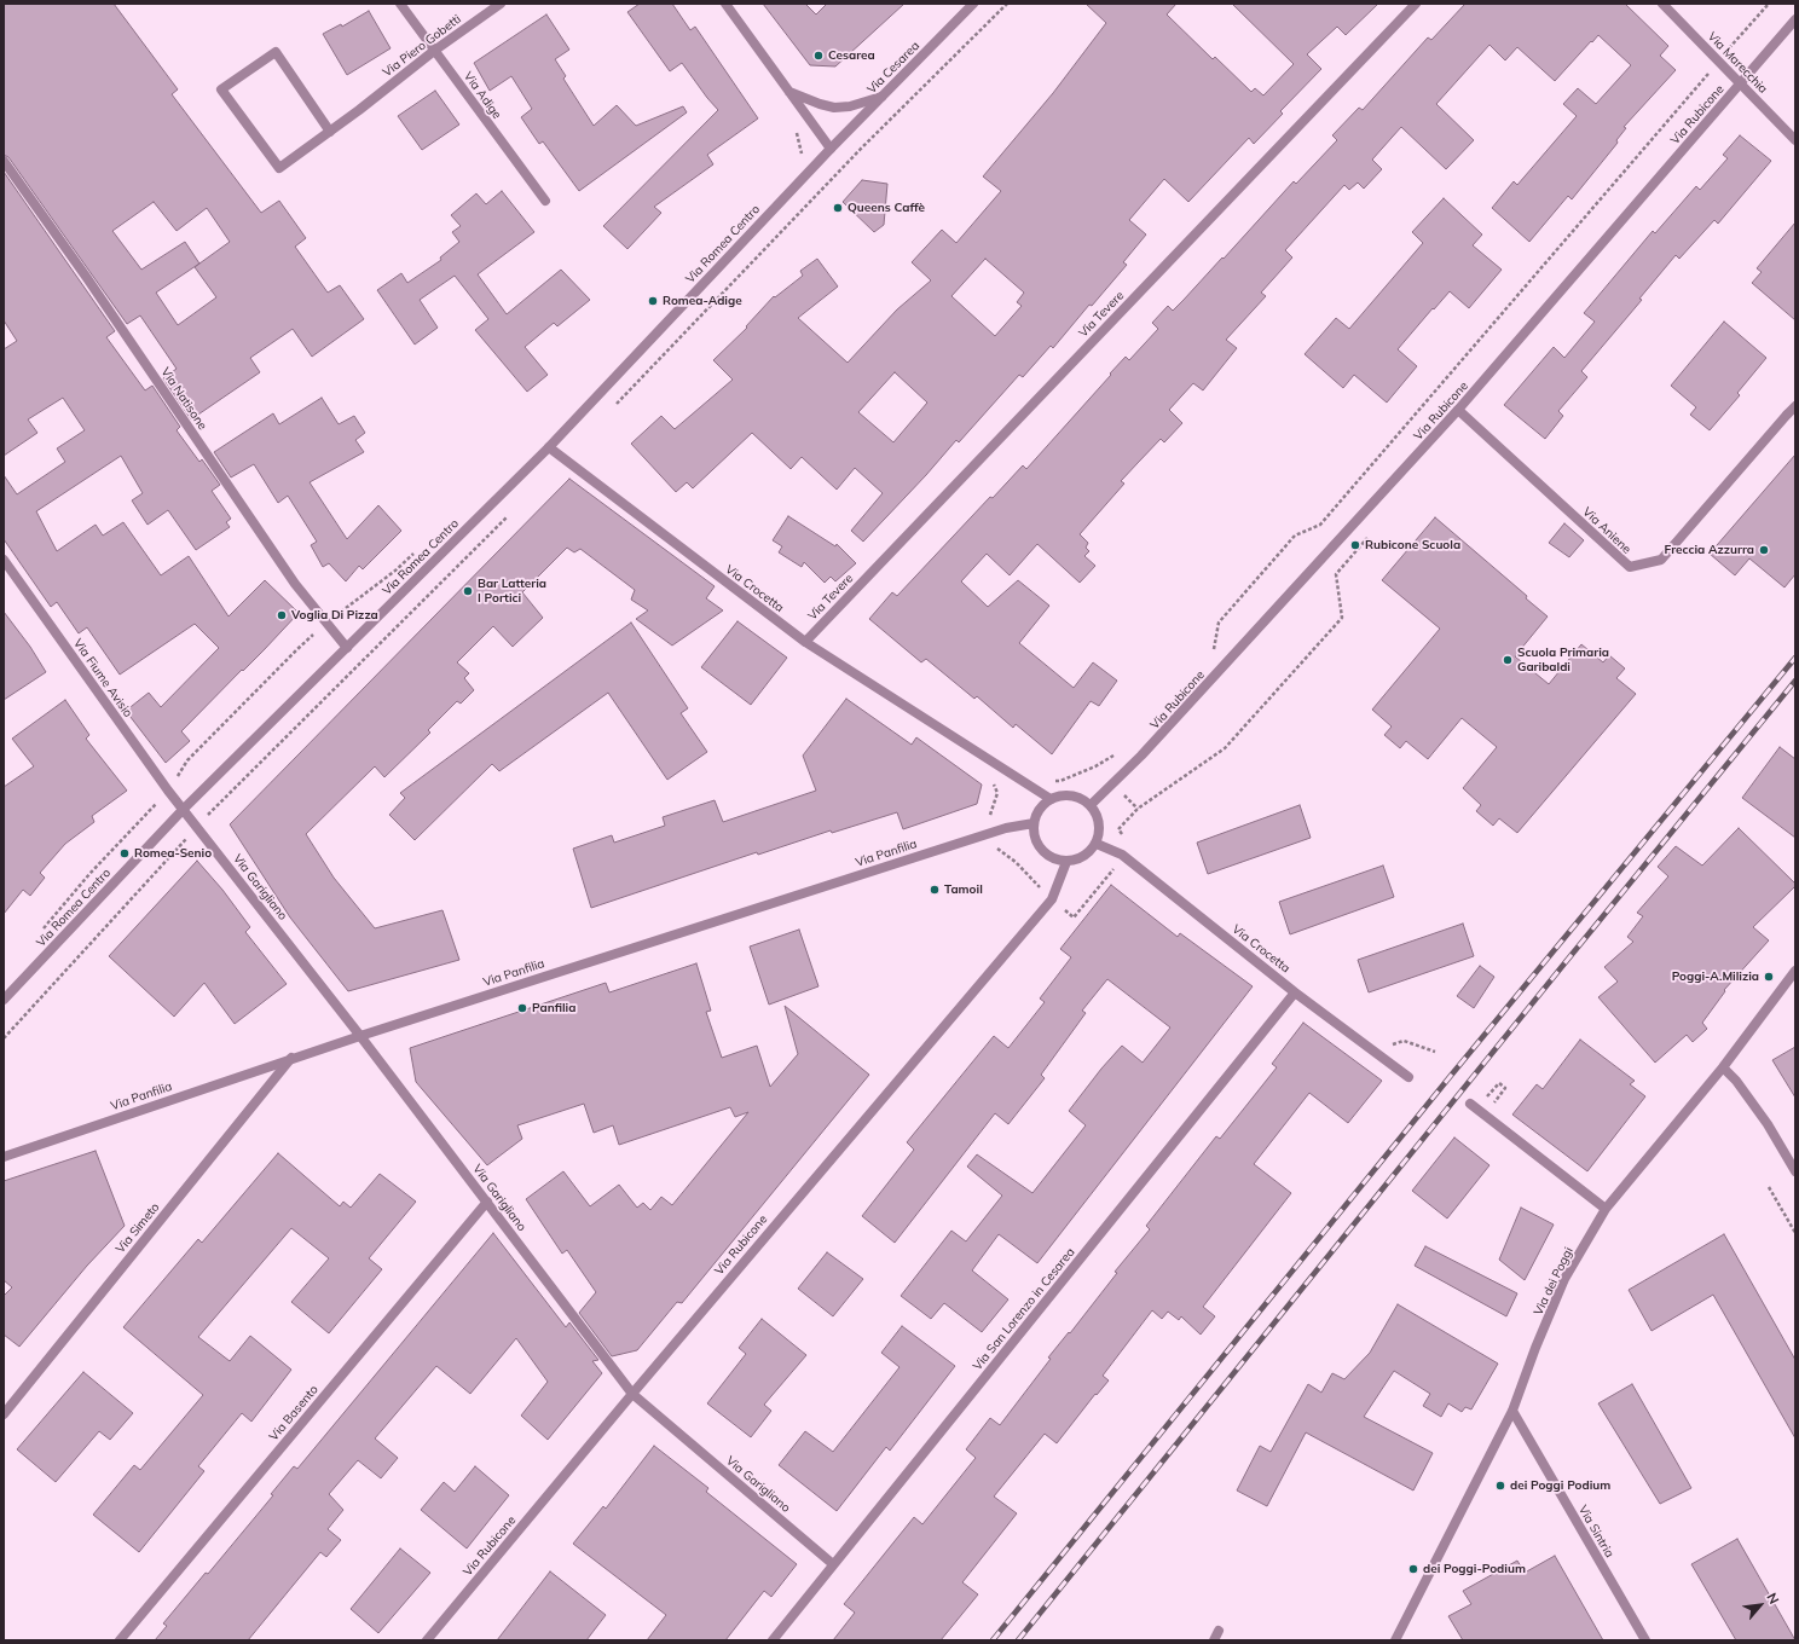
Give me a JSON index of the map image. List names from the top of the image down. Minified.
{"streets":{"street":["Via Piero Gobetti","Via Marecchia","Via Cesarea","Via Adige","Via Rubicone","Via Romea Centro","Via Tevere","Via Natisone","Via Aniene","Via Crocetta","Via Fiume Avisio","Via Panfilia","Via Garigliano","Via Simeto","Via dei Poggi","Via San Lorenzo in Cesarea","Via Basento","Via Sintria"]},"crossings":[["Via Piero Gobetti","Via Adige"],["Via Marecchia","Via Rubicone"],["Via Cesarea","Via Romea Centro"],["Via Rubicone","Via Aniene"],["Via Rubicone","Via Crocetta"],["Via Rubicone","Via Panfilia"],["Via Rubicone","Via Garigliano"],["Via Romea Centro","Via Natisone"],["Via Romea Centro","Via Crocetta"],["Via Romea Centro","Via Fiume Avisio"],["Via Romea Centro","Via Garigliano"],["Via Tevere","Via Crocetta"],["Via Crocetta","Via Panfilia"],["Via Crocetta","Via San Lorenzo in Cesarea"],["Via Fiume Avisio","Via Garigliano"],["Via Panfilia","Via Garigliano"],["Via Panfilia","Via Simeto"],["Via Garigliano","Via San Lorenzo in Cesarea"],["Via Garigliano","Via Basento"],["Via dei Poggi","Via Sintria"]],"places":["Cesarea","Queens Caffè","Romea-Adige","Rubicone Scuola","Freccia Azzurra","Bar Latteria I Portici","Voglia Di Pizza","Scuola Primaria Garibaldi","Romea-Senio","Tamoil","Poggi-A.Milizia","Panfilia","dei Poggi Podium","dei Poggi-Podium"],"north":"top right"}
